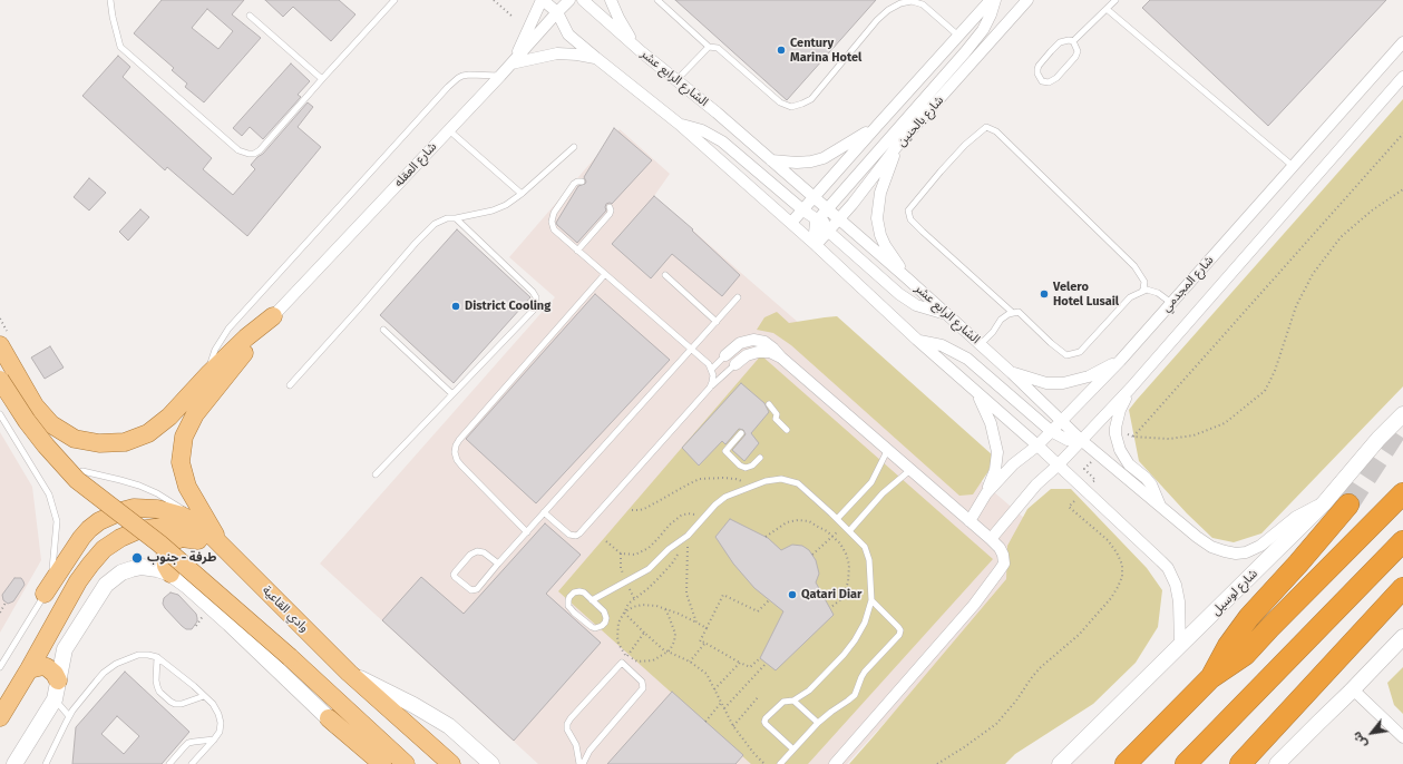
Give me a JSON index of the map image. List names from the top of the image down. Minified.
{"streets":{"main road":["وادي القاعية"],"street":["الشارع الرابع عشر","شارع بالحنين","شارع العقله","شارع المجدمي","شارع لوسيل"]},"crossings":[["الشارع الرابع عشر","شارع بالحنين"],["الشارع الرابع عشر","شارع المجدمي"],["الشارع الرابع عشر","شارع لوسيل"]],"places":["Century Marina Hotel","Velero Hotel Lusail","District Cooling","طرفة - جنوب","Qatari Diar"],"north":"bottom left"}
